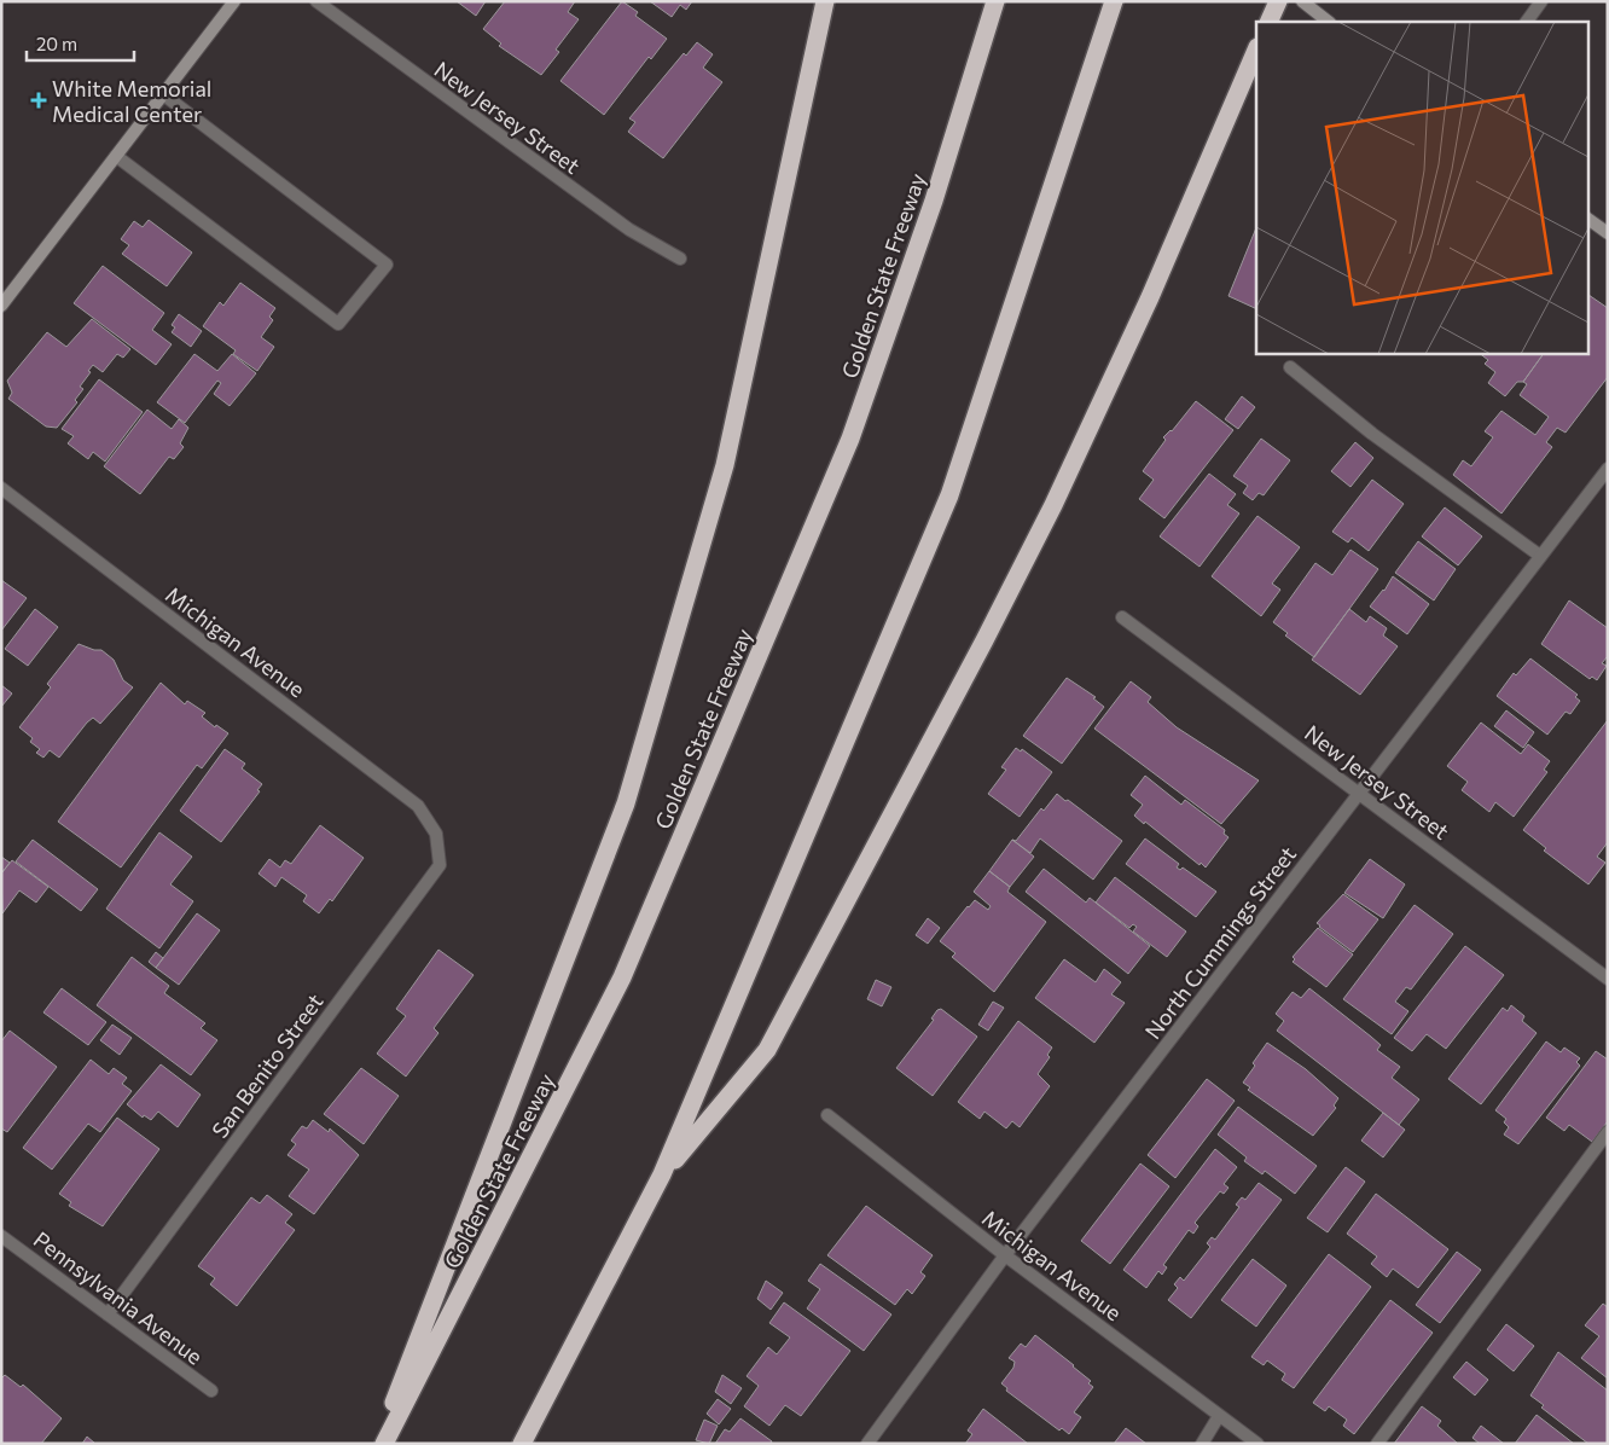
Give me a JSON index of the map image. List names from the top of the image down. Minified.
{"streets":{"highway":["Golden State Freeway"],"street":["New Jersey Street","Michigan Avenue","North Cummings Street","San Benito Street","Pennsylvania Avenue"]},"crossings":[["New Jersey Street","North Cummings Street"],["Michigan Avenue","North Cummings Street"],["Michigan Avenue","San Benito Street"],["San Benito Street","Pennsylvania Avenue"]],"places":{"health":["White Memorial Medical Center"]},"scale_bar":"20 m"}
